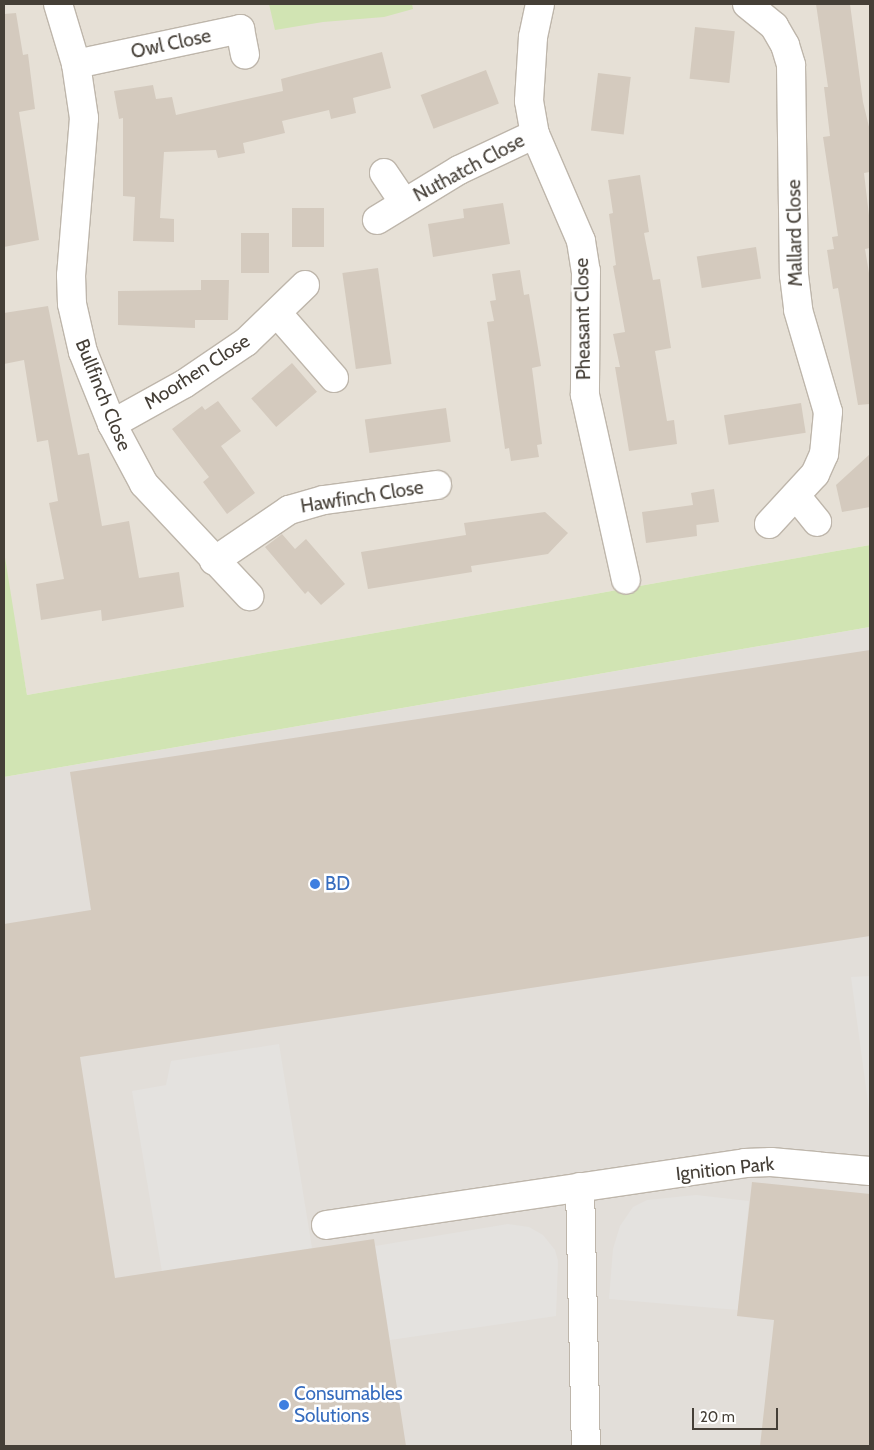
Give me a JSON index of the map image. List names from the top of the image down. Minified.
{"streets":{"street":["Owl Close","Nuthatch Close","Mallard Close","Pheasant Close","Moorhen Close","Bullfinch Close","Hawfinch Close","Ignition Park"]},"crossings":[["Owl Close","Bullfinch Close"],["Nuthatch Close","Pheasant Close"],["Moorhen Close","Bullfinch Close"],["Bullfinch Close","Hawfinch Close"]],"places":["BD","Consumables Solutions"],"scale_bar":"20 m"}
